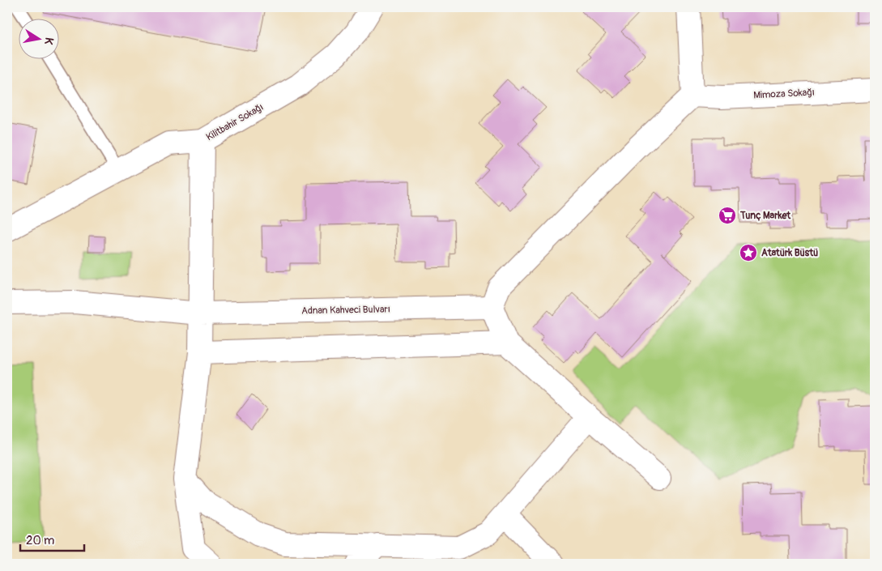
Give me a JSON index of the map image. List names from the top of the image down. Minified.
{"streets":{"street":["Mimoza Sokağı","Kilitbahir Sokağı","Adnan Kahveci Bulvarı"]},"places":{"supermarket":["Tunç Market"],"place":["Atatürk Büstü"]},"scale_bar":"20 m","north":"right"}
